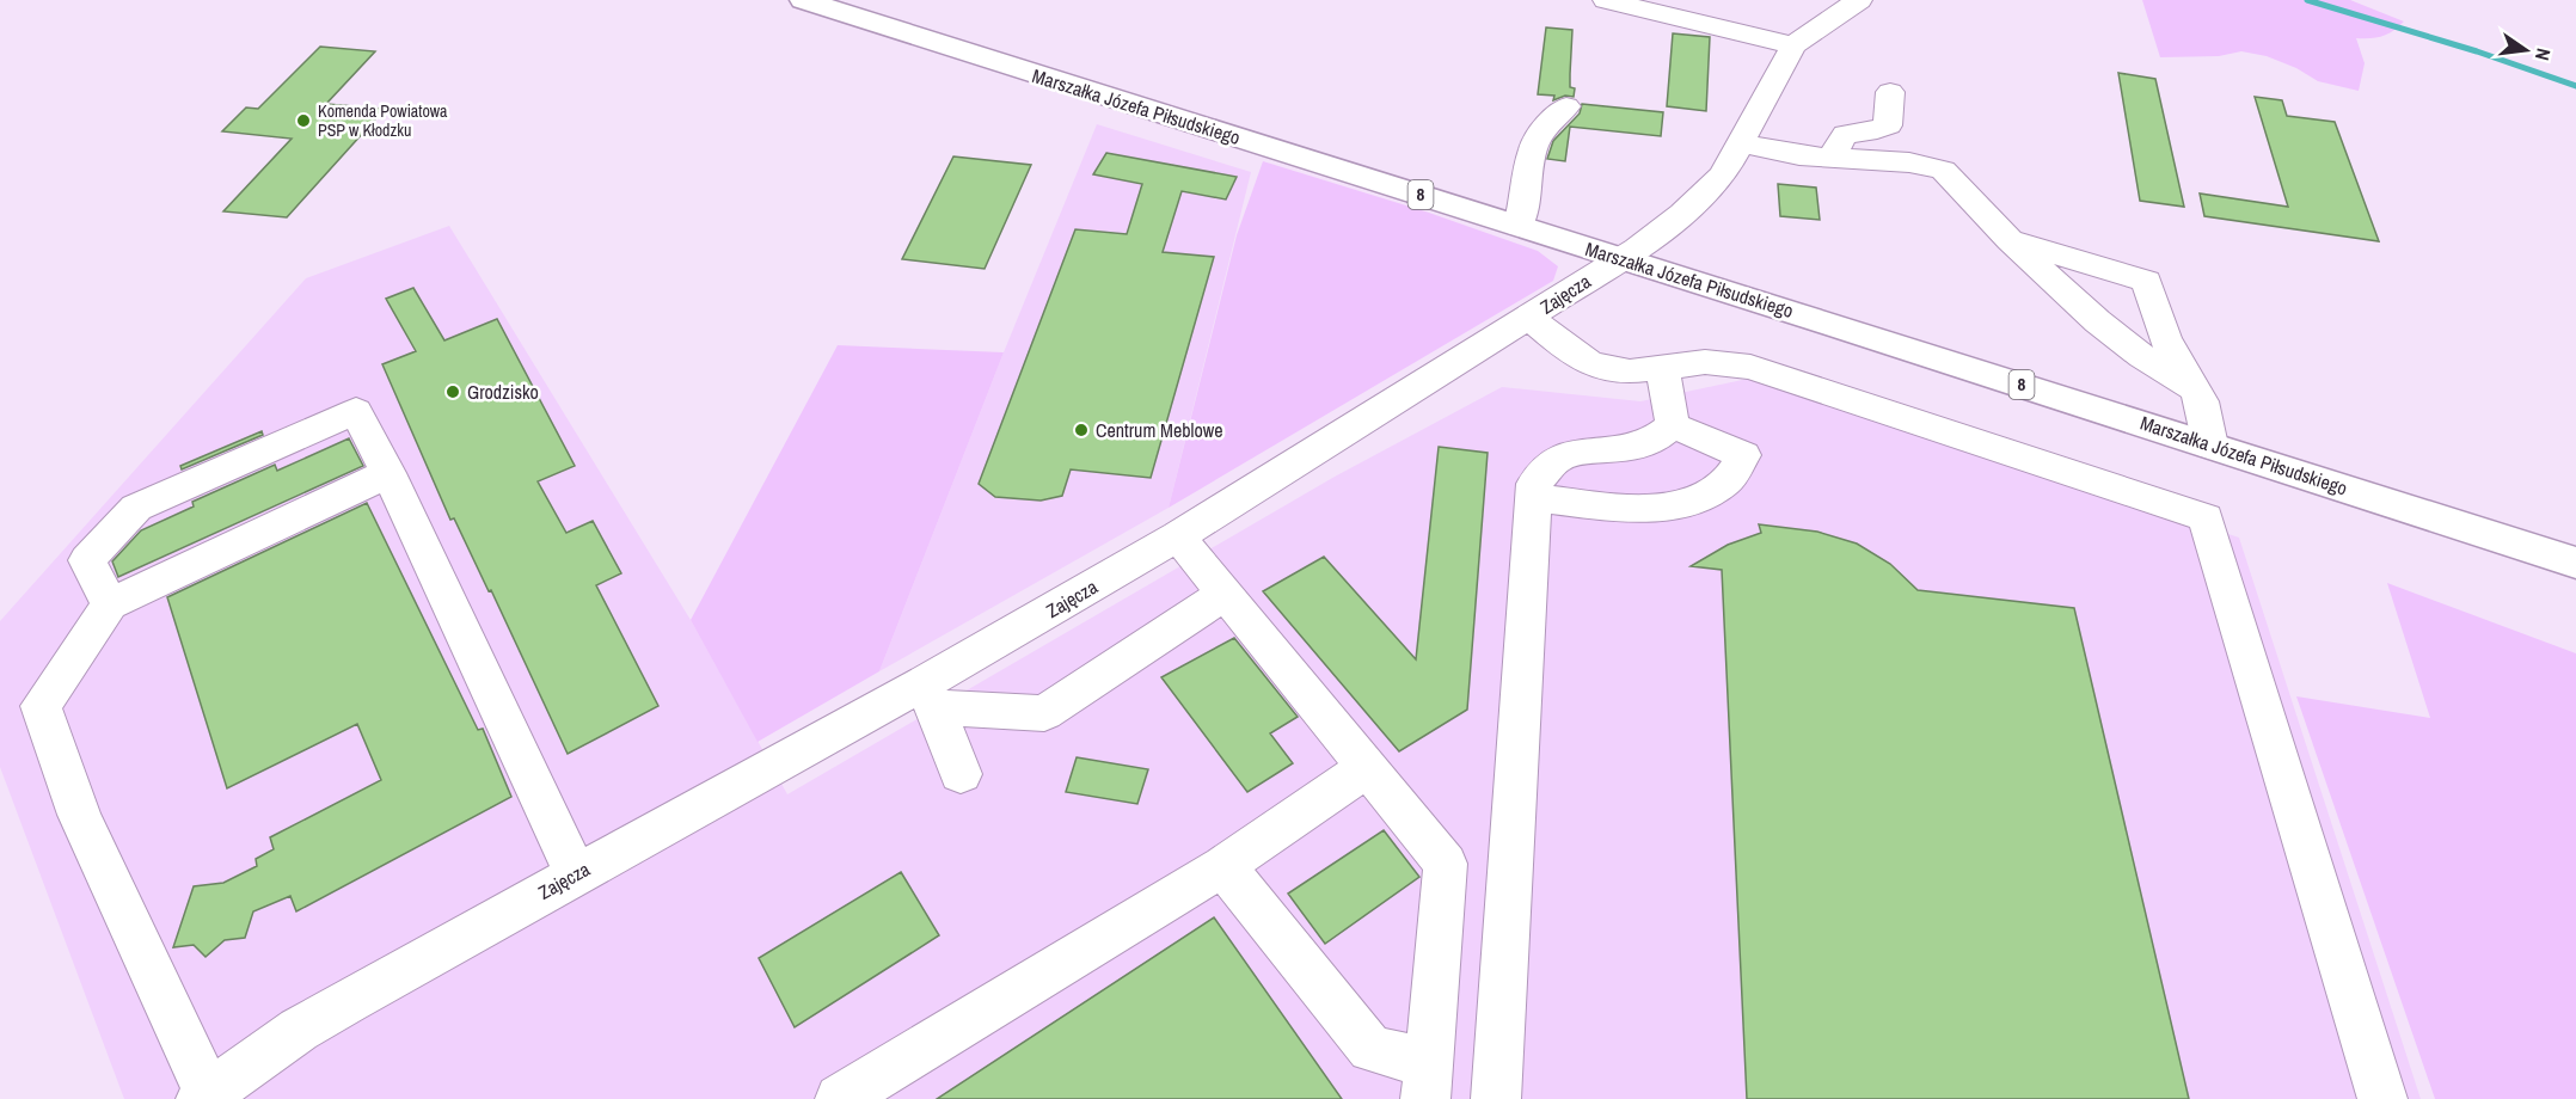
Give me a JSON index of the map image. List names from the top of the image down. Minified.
{"streets":{"highway":["Marszałka Józefa Piłsudskiego","8"],"street":["Zajęcza"]},"crossings":[["Marszałka Józefa Piłsudskiego","Zajęcza"]],"places":["Komenda Powiatowa PSP w Kłodzku","Grodzisko","Centrum Meblowe"],"north":"right"}
